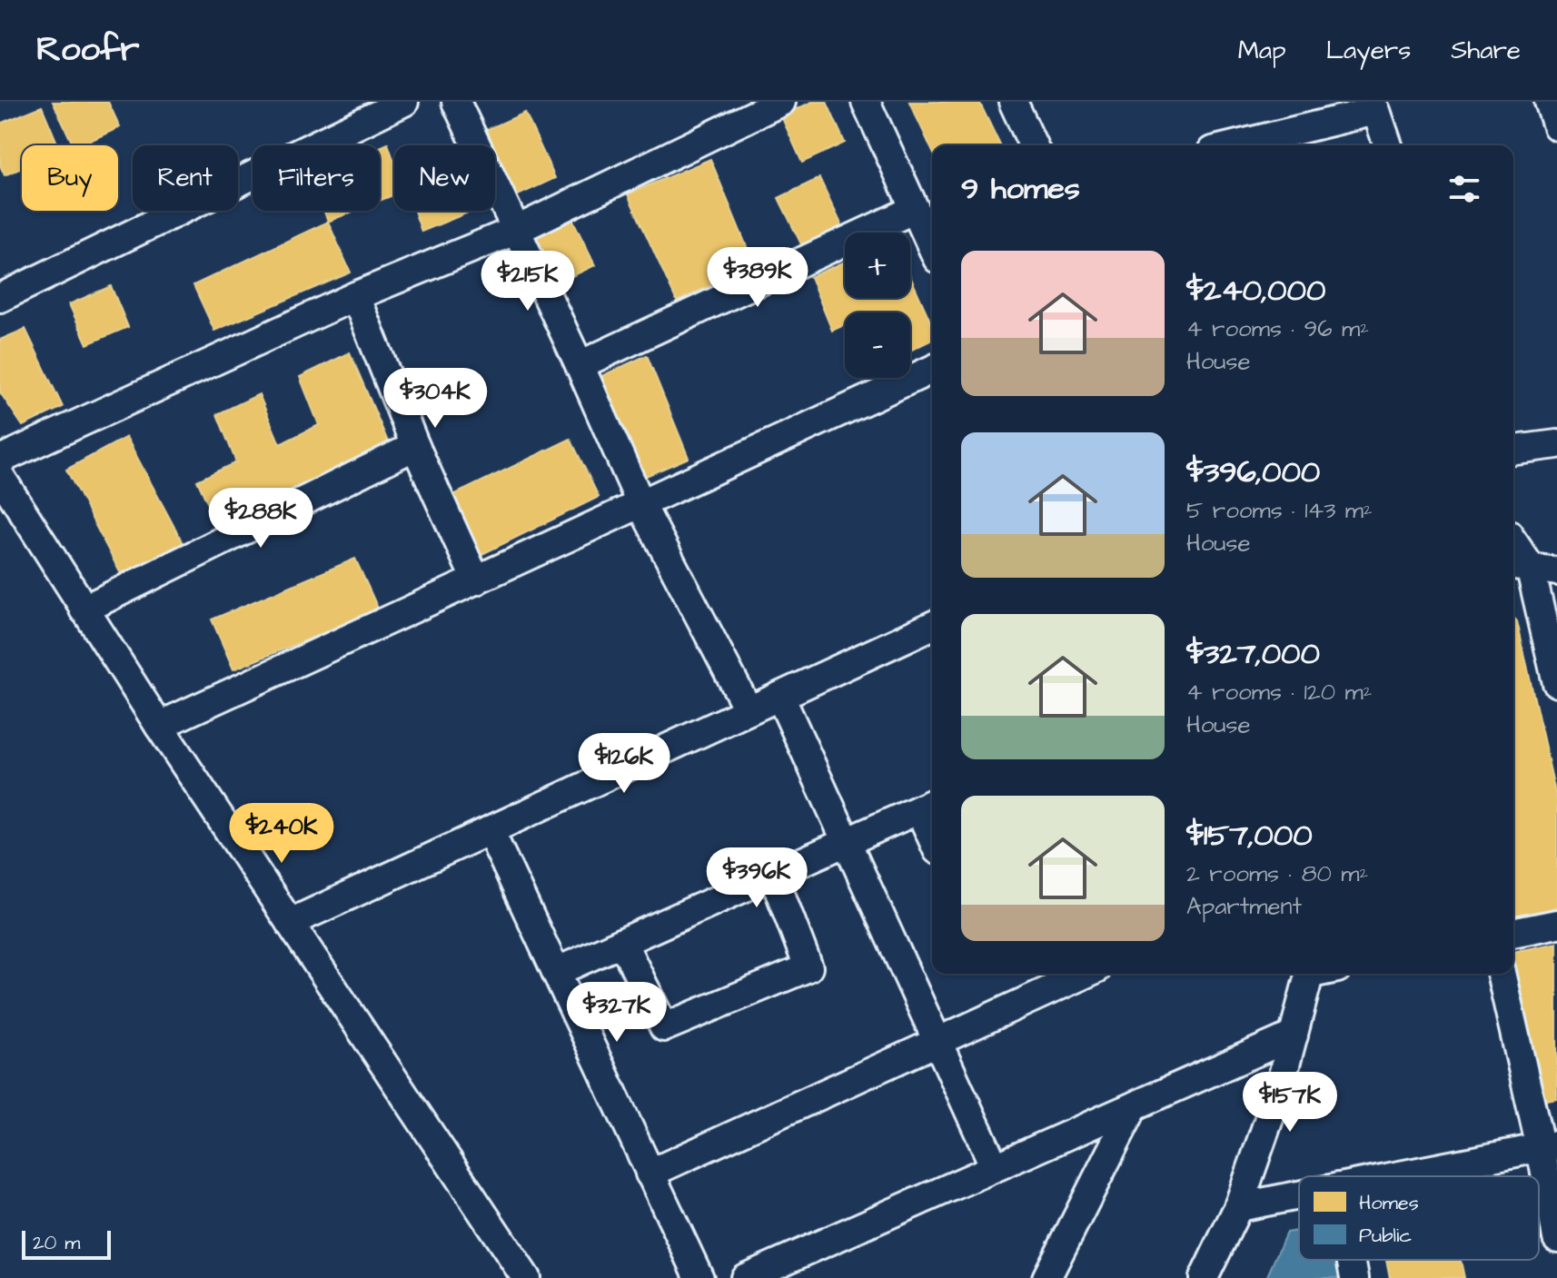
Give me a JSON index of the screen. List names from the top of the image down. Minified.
{"legend":["Homes","Public"],"scale_bar":"20 m","page":{"header":"Roofr","nav":["Map","Layers","Share"],"chip":["Buy","Rent","Filters","New"],"heading":"9 homes","map_buttons":["+","−"],"list":[{"name":"$240,000","note":"4 rooms · 96 m² · House"},{"name":"$396,000","note":"5 rooms · 143 m² · House"},{"name":"$327,000","note":"4 rooms · 120 m² · House"},{"name":"$157,000","note":"2 rooms · 80 m² · Apartment"}],"price":["$389K","$215K","$304K","$288K","$126K","$240K","$396K","$327K","$157K"],"scale":"20 m"}}
